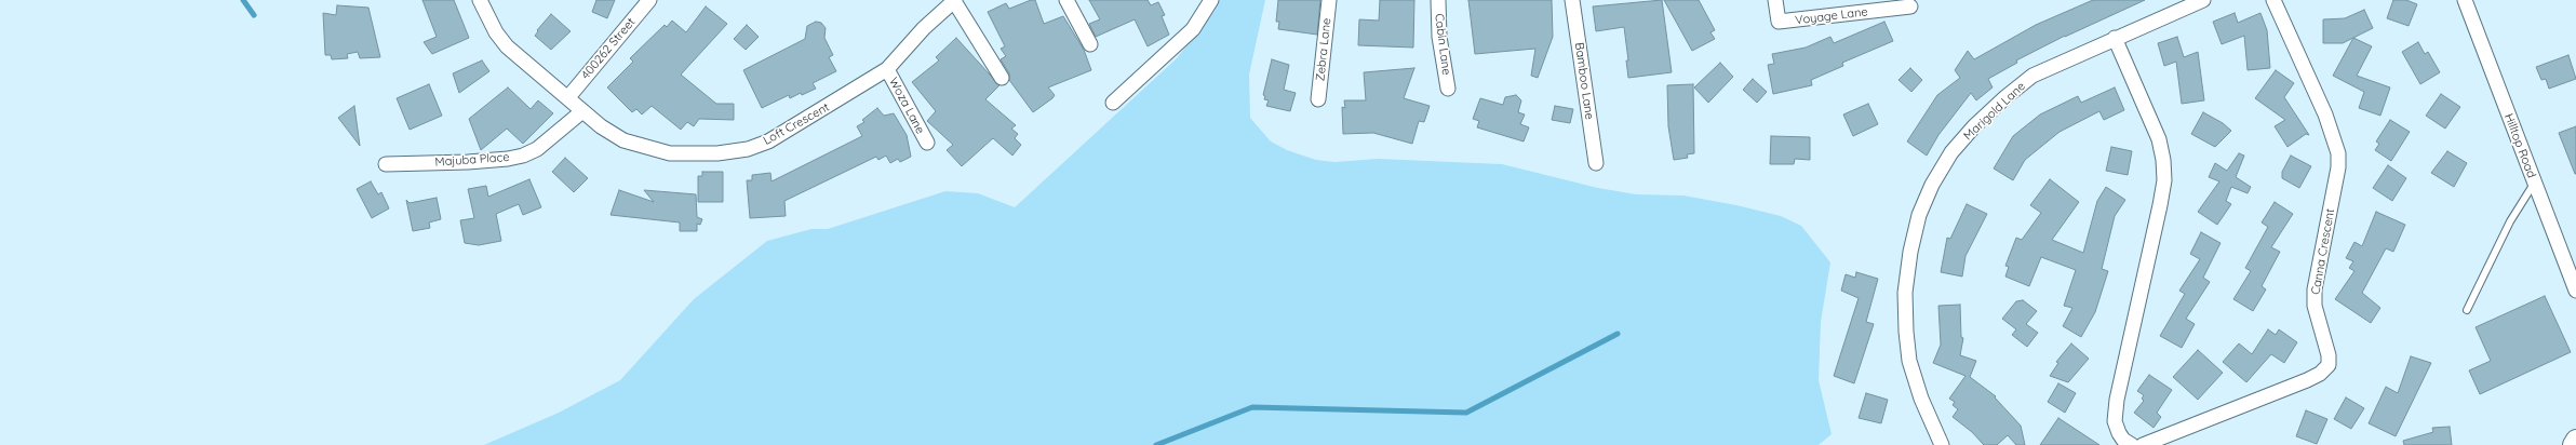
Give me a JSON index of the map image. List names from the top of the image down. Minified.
{"streets":{"street":["Voyage Lane","Cabin Lane","400262 Street","Zebra Lane","Bamboo Lane","Woza Lane","Marigold Lane","Loft Crescent","Hilltop Road","Majuba Place","Canna Crescent"]},"crossings":[["400262 Street","Loft Crescent"],["Woza Lane","Loft Crescent"],["Loft Crescent","Majuba Place"]]}
